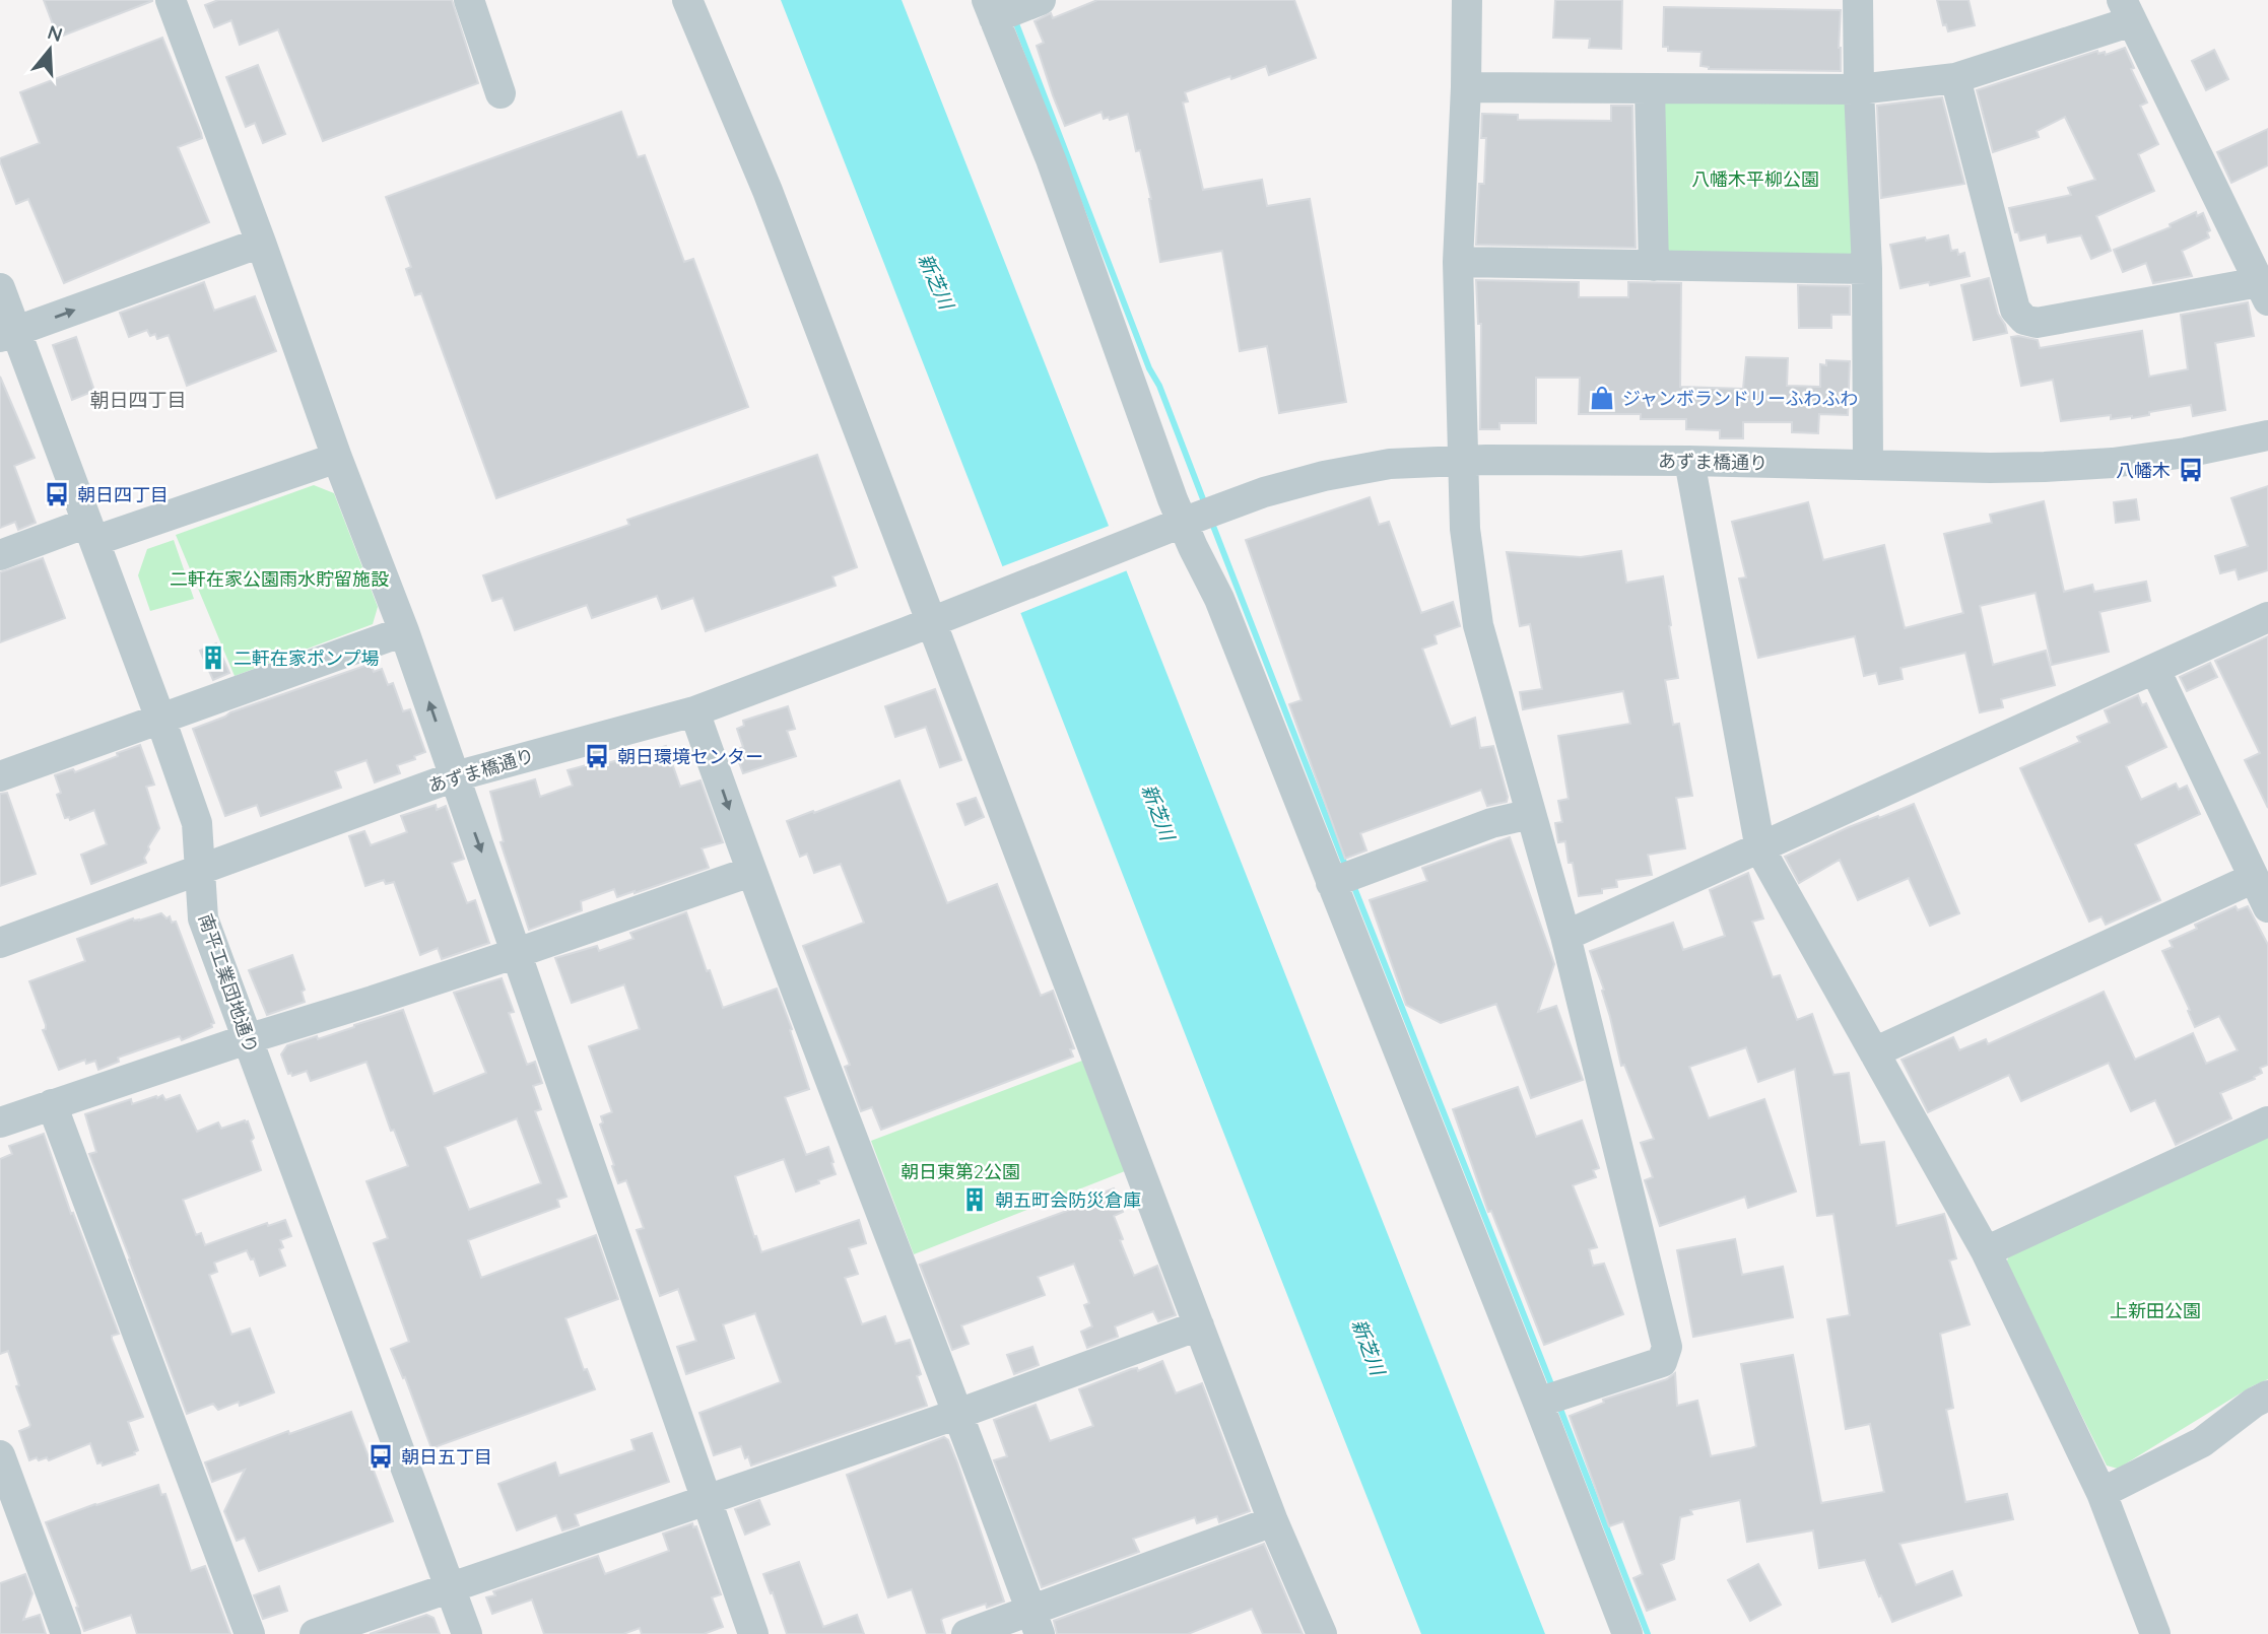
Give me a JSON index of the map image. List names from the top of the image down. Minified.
{"streets":{"street":["あずま橋通り","南平工業団地通り"]},"crossings":[["あずま橋通り","南平工業団地通り"]],"districts":["朝日四丁目"],"water":["新芝川"],"parks":["八幡木平柳公園","二軒在家公園雨水貯留施設","朝日東第2公園","上新田公園"],"places":{"shop":["ジャンボランドリーふわふわ"],"bus stop":["八幡木","朝日四丁目","朝日環境センター","朝日五丁目"],"building":["二軒在家ポンプ場","朝五町会防災倉庫"]},"north":"top"}
